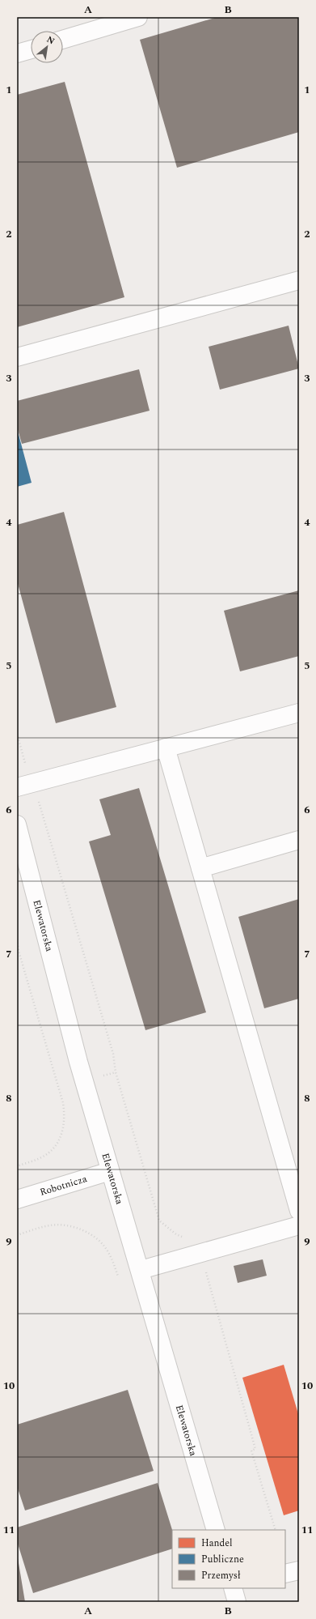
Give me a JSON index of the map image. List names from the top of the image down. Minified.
{"streets":{"street":["Elewatorska","Robotnicza"]},"crossings":[["Elewatorska","Robotnicza"]],"legend":["Handel","Publiczne","Przemysł"],"north":"top right","grid":{"columns":["A","B"],"rows":["1","2","3","4","5","6","7","8","9","10","11"]}}
